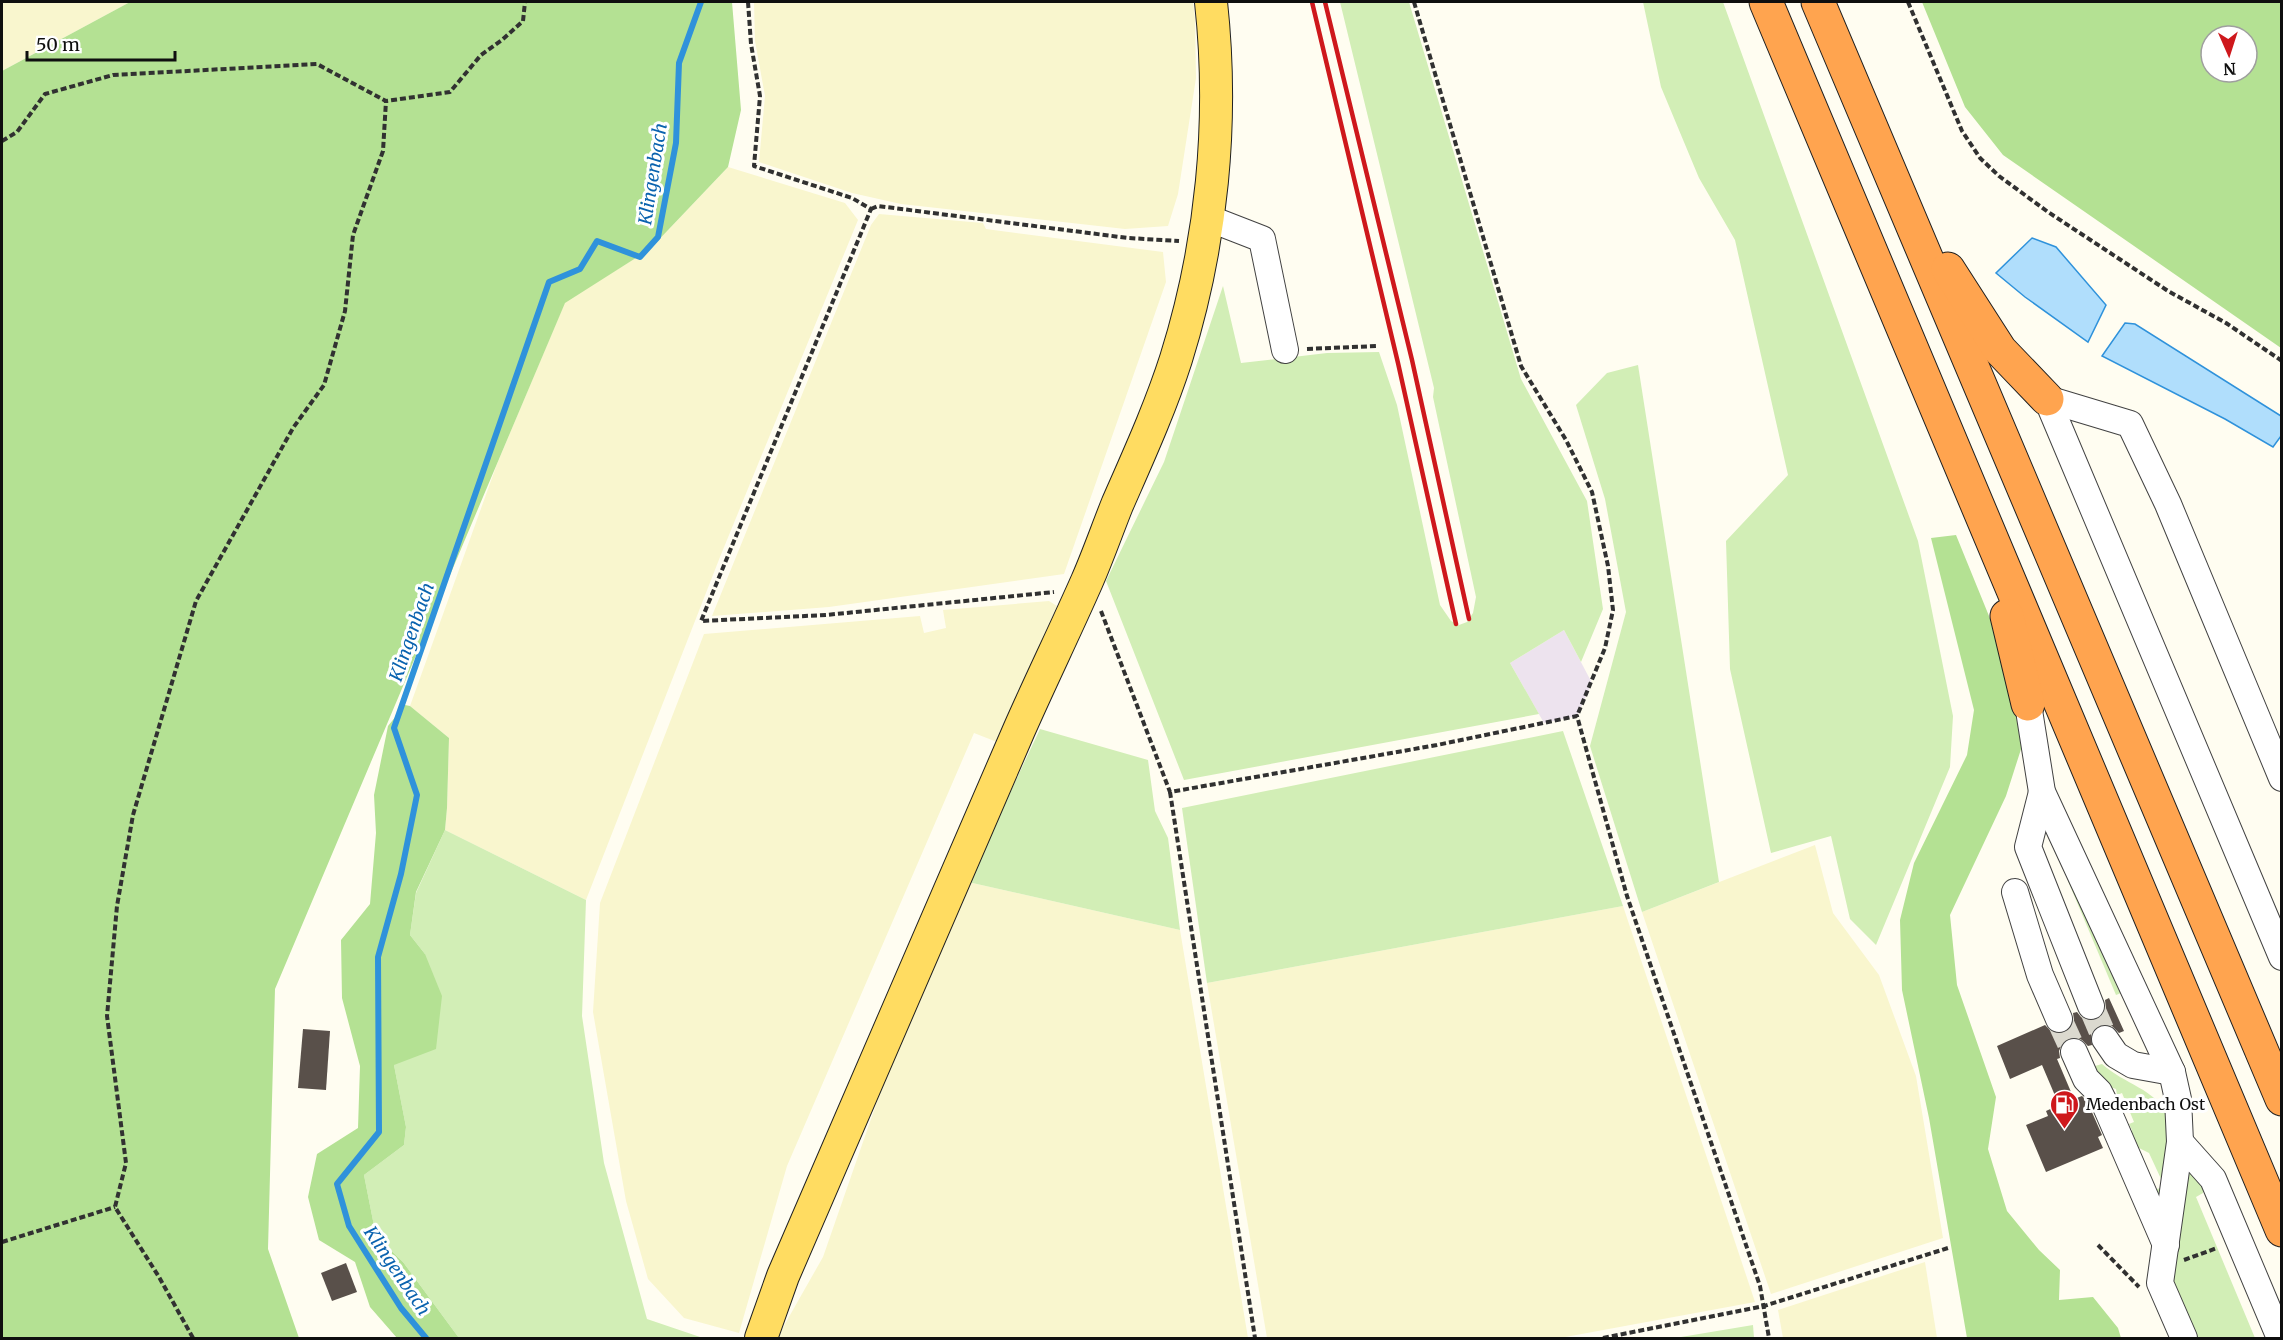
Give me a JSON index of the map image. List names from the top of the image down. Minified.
{"water":["Klingenbach"],"places":{"fuel station":["Medenbach Ost"]},"scale_bar":"50 m","north":"bottom"}
